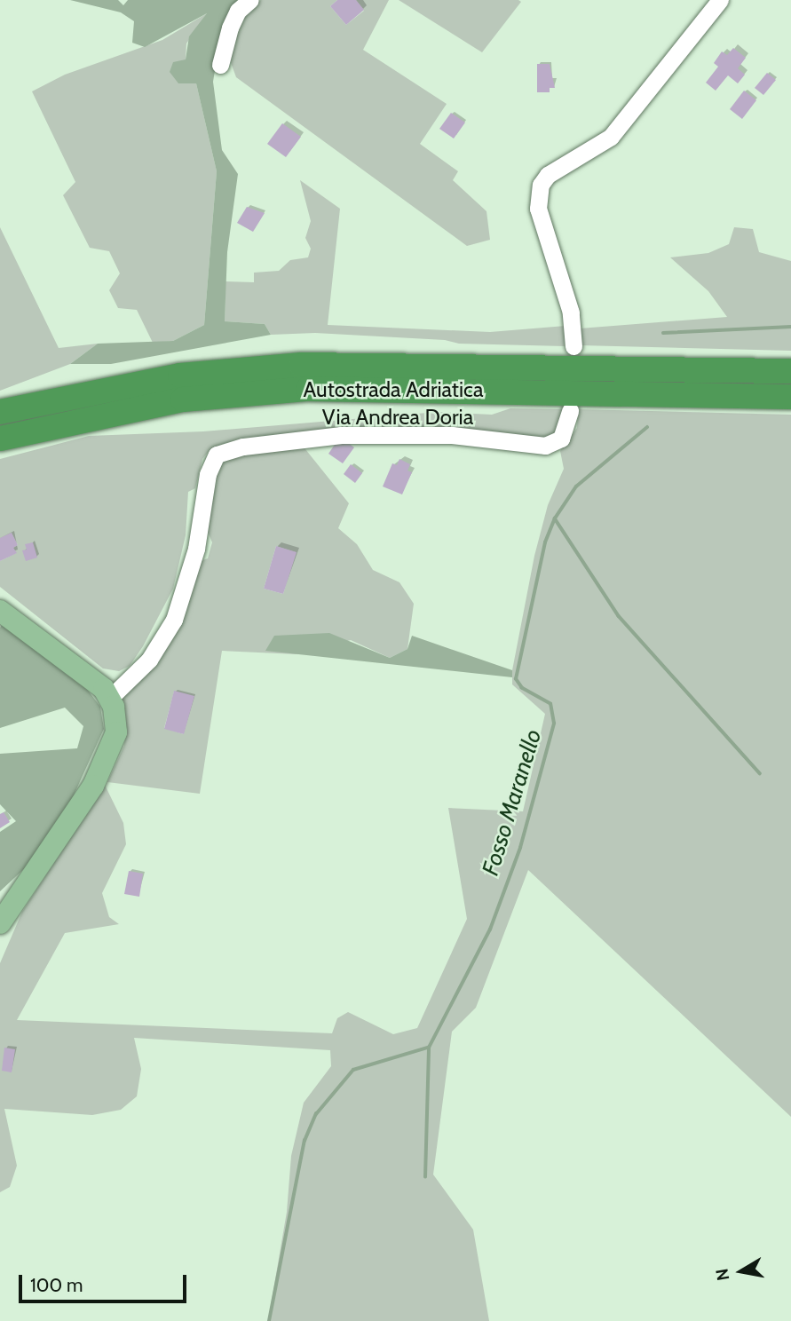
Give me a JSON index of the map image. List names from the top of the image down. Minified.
{"streets":{"highway":["Autostrada Adriatica"],"street":["Via Andrea Doria"]},"water":["Fosso Maranello"],"scale_bar":"100 m","north":"left"}
